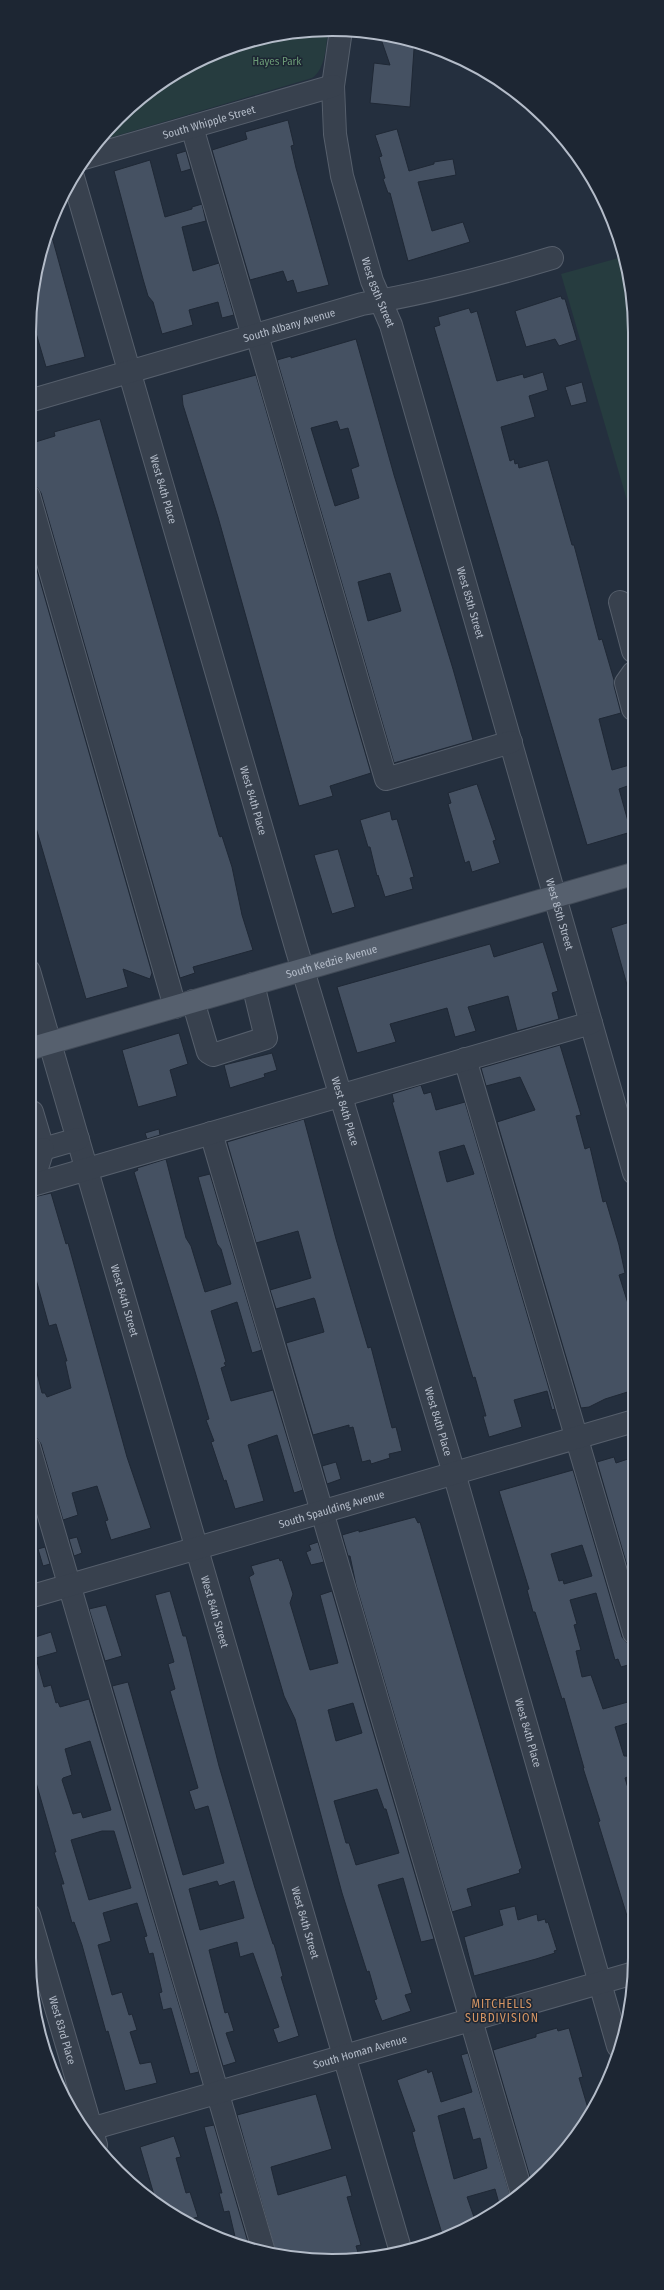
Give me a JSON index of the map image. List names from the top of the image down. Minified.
{"streets":{"main road":["South Kedzie Avenue"],"street":["South Whipple Street","West 85th Street","South Albany Avenue","West 84th Place","West 84th Street","South Spaulding Avenue","West 83rd Place","South Homan Avenue"]},"crossings":[["South Whipple Street","West 85th Street"],["West 85th Street","South Albany Avenue"],["West 85th Street","South Kedzie Avenue"],["South Albany Avenue","West 84th Place"],["West 84th Place","South Kedzie Avenue"],["West 84th Place","South Spaulding Avenue"],["West 84th Place","South Homan Avenue"],["South Kedzie Avenue","West 84th Street"],["West 84th Street","South Spaulding Avenue"],["West 84th Street","South Homan Avenue"]],"districts":["MITCHELLS SUBDIVISION"],"parks":["Hayes Park"]}
